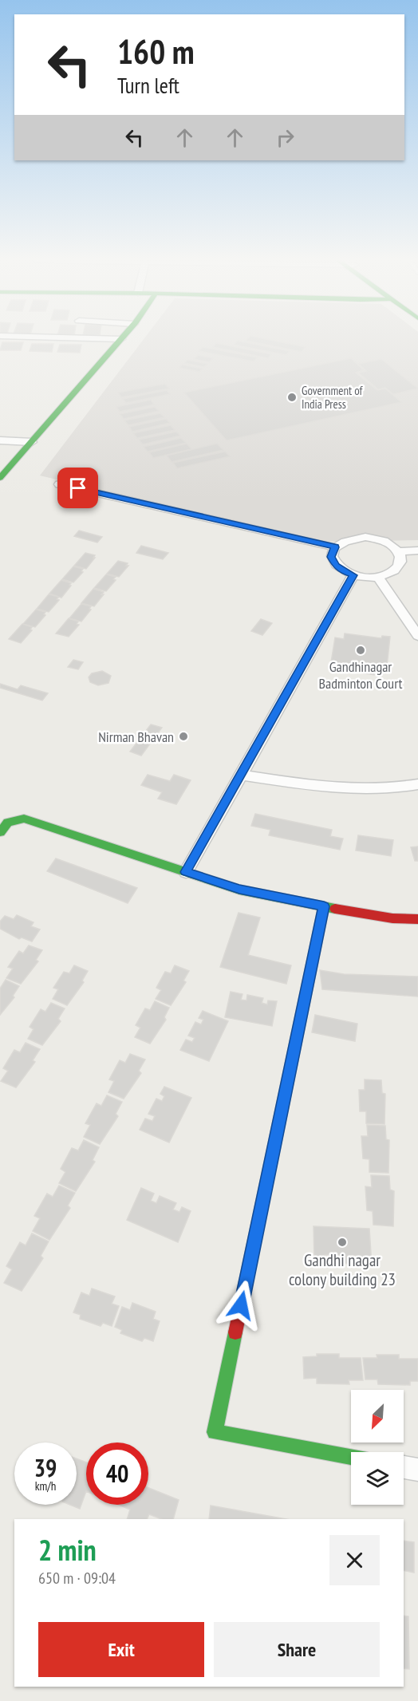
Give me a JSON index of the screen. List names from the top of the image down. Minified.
{"places":["Government of India Press","Gandhinagar Badminton Court","Nirman Bhavan","Gandhi nagar colony building 23"],"north":"bottom left","page":{"turn":["160 m","Turn left"],"speed":"39 km/h","limit":"40","heading":["2 min","650 m · 09:04"],"buttons":["Exit","Share"]}}
